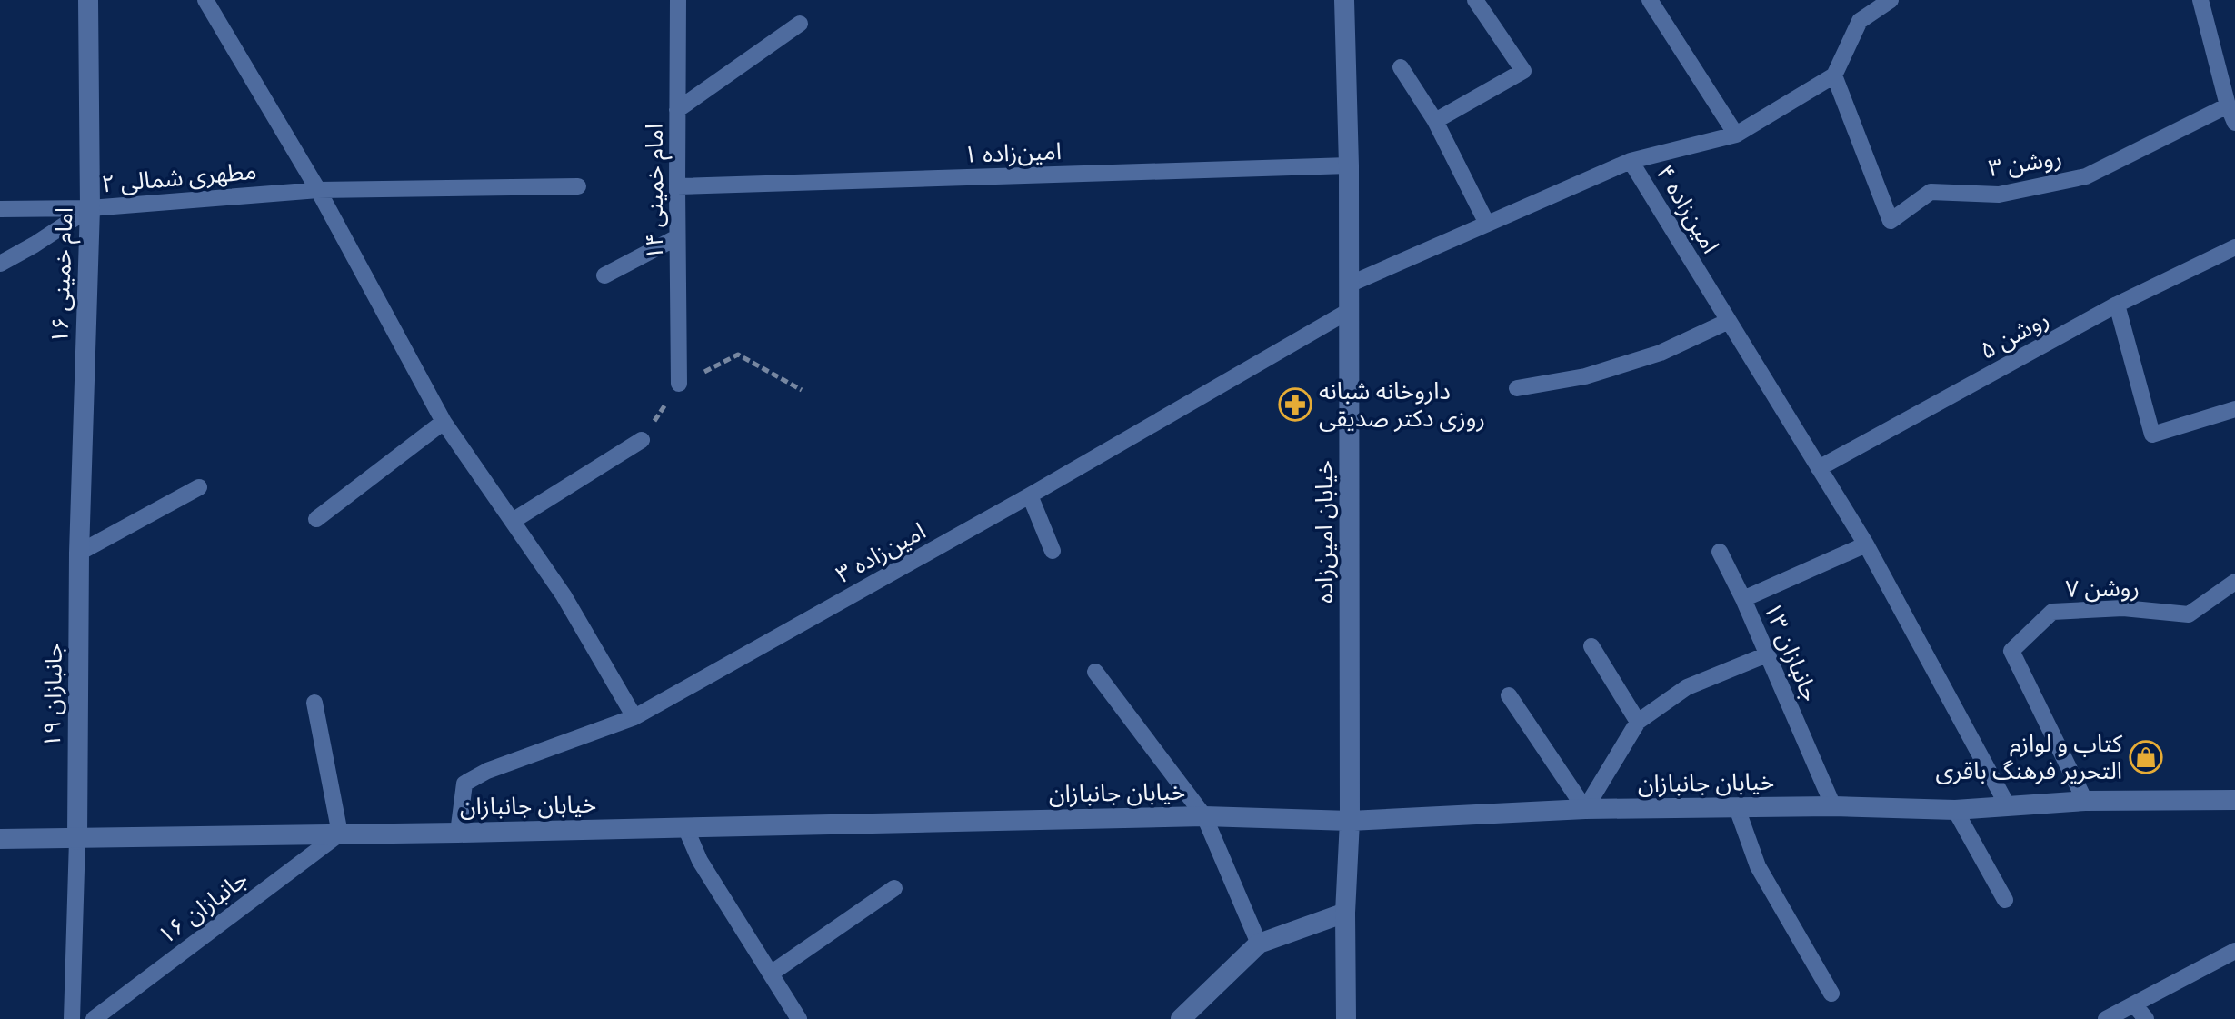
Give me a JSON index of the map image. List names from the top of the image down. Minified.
{"streets":{"street":["امام خمینی ۱۶","خیابان امین‌زاده","جانبازان ۱۹","خیابان جانبازان"],"lane":["امین‌زاده ۱","روشن ۳","مطهری شمالی ۲","امام خمینی ۱۴","امین‌زاده ۴","روشن ۵","امین‌زاده ۳","روشن ۷","جانبازان ۱۳","جانبازان ۱۶"]},"crossings":[["امین‌زاده ۱","امام خمینی ۱۴"],["امین‌زاده ۱","خیابان امین‌زاده"],["مطهری شمالی ۲","امام خمینی ۱۶"],["امین‌زاده ۴","روشن ۵"],["امین‌زاده ۴","خیابان امین‌زاده"],["امین‌زاده ۴","جانبازان ۱۳"],["امین‌زاده ۴","خیابان جانبازان"],["امام خمینی ۱۶","جانبازان ۱۹"],["خیابان امین‌زاده","امین‌زاده ۳"],["خیابان امین‌زاده","خیابان جانبازان"],["امین‌زاده ۳","خیابان جانبازان"],["روشن ۷","خیابان جانبازان"],["جانبازان ۱۳","خیابان جانبازان"],["جانبازان ۱۹","خیابان جانبازان"],["خیابان جانبازان","جانبازان ۱۶"]],"places":{"pharmacy":["داروخانه شبانه روزی دکتر صدیقی"],"shop":["کتاب و لوازم التحریر فرهنگ باقری"]}}
